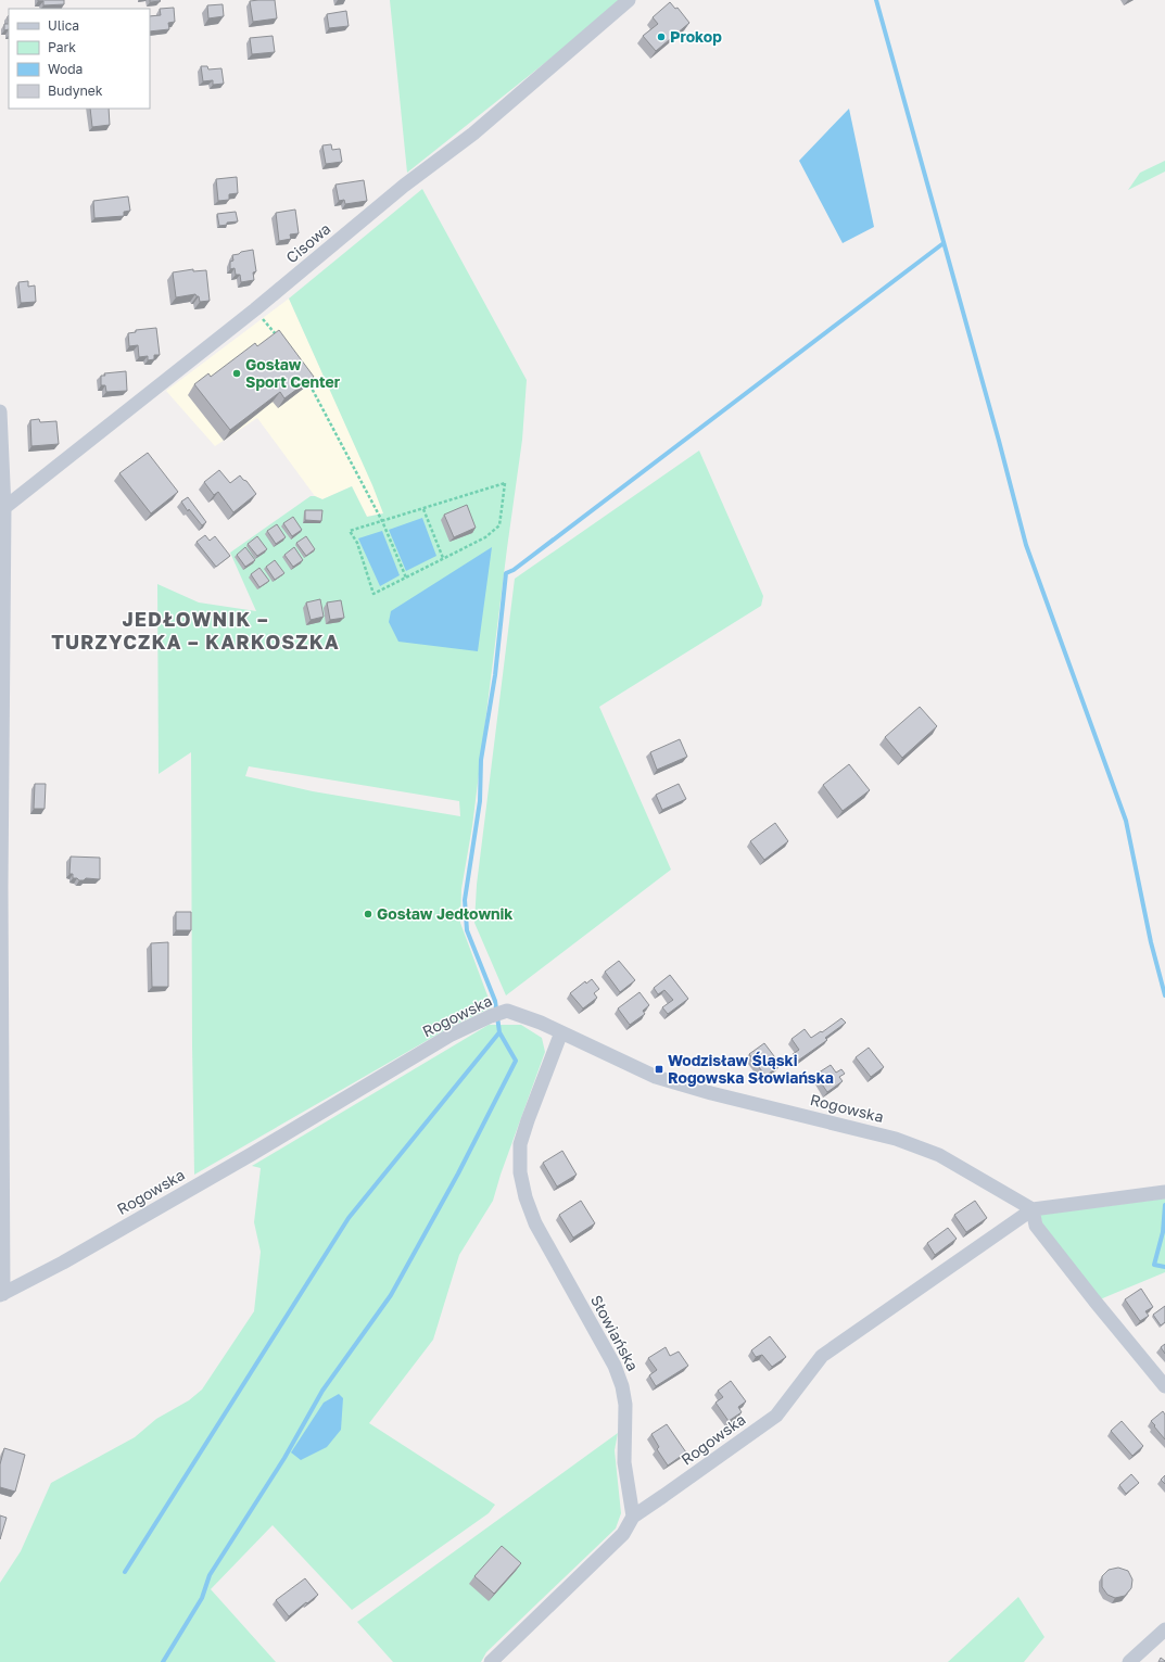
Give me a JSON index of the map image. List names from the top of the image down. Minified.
{"streets":{"street":["Cisowa","Rogowska","Słowiańska"]},"crossings":[["Rogowska","Słowiańska"]],"districts":["JEDŁOWNIK – TURZYCZKA – KARKOSZKA"],"places":{"other":["Prokop","Gosław Sport Center","Gosław Jedłownik"],"transit":["Wodzisław Śląski Rogowska Słowiańska"]},"legend":["Ulica","Park","Woda","Budynek"]}
